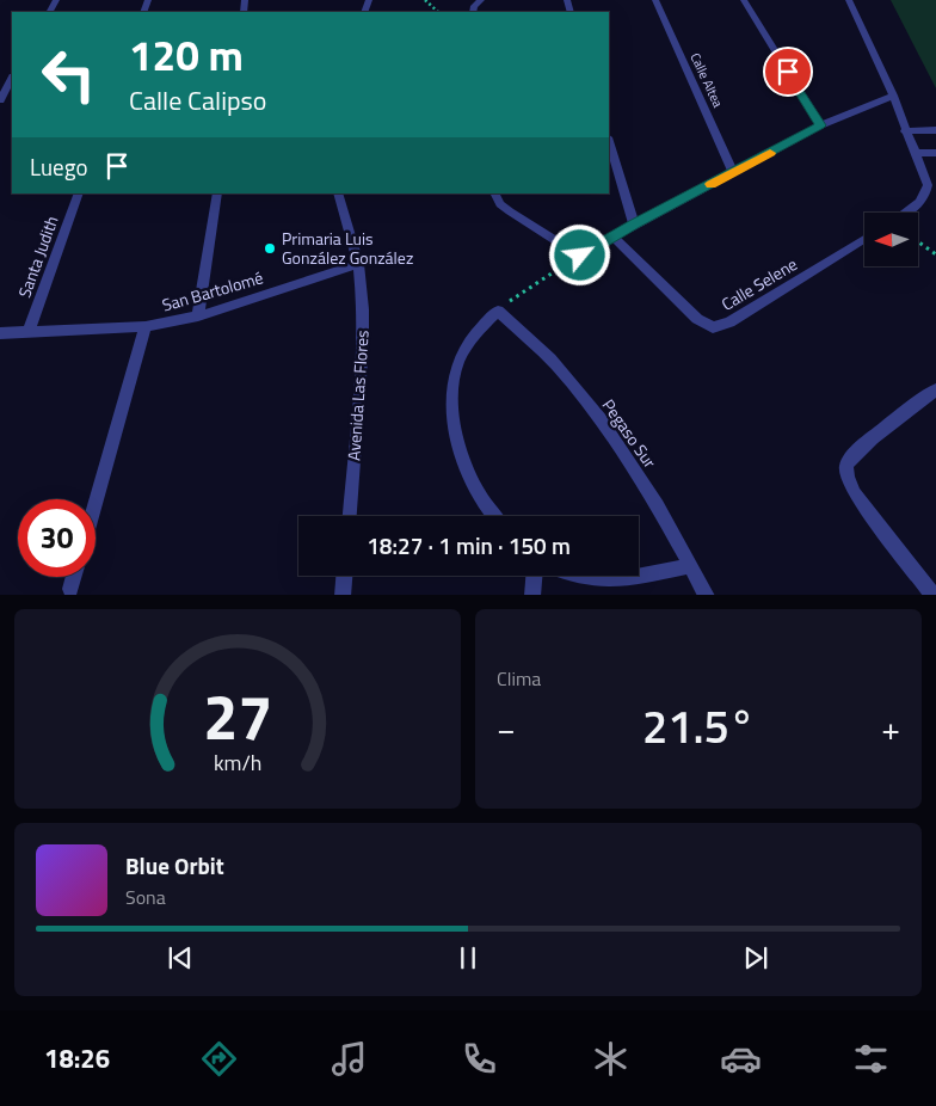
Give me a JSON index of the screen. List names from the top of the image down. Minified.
{"streets":{"street":["Calle Altea","Santa Judith","Calle Selene","San Bartolomé","Avenida Las Flores","Pegaso Sur"]},"crossings":[["Santa Judith","San Bartolomé"],["San Bartolomé","Avenida Las Flores"]],"places":["Primaria Luis González González"],"north":"left","page":{"turn":["120 m","Calle Calipso"],"then":"Luego","limit":"30","trip":"18:27 · 1 min · 150 m","tile":"Clima","heat":["−","21.5°","+"],"song":["Blue Orbit","Sona"],"tabs":"18:26","gauge":["27","km/h"]}}
